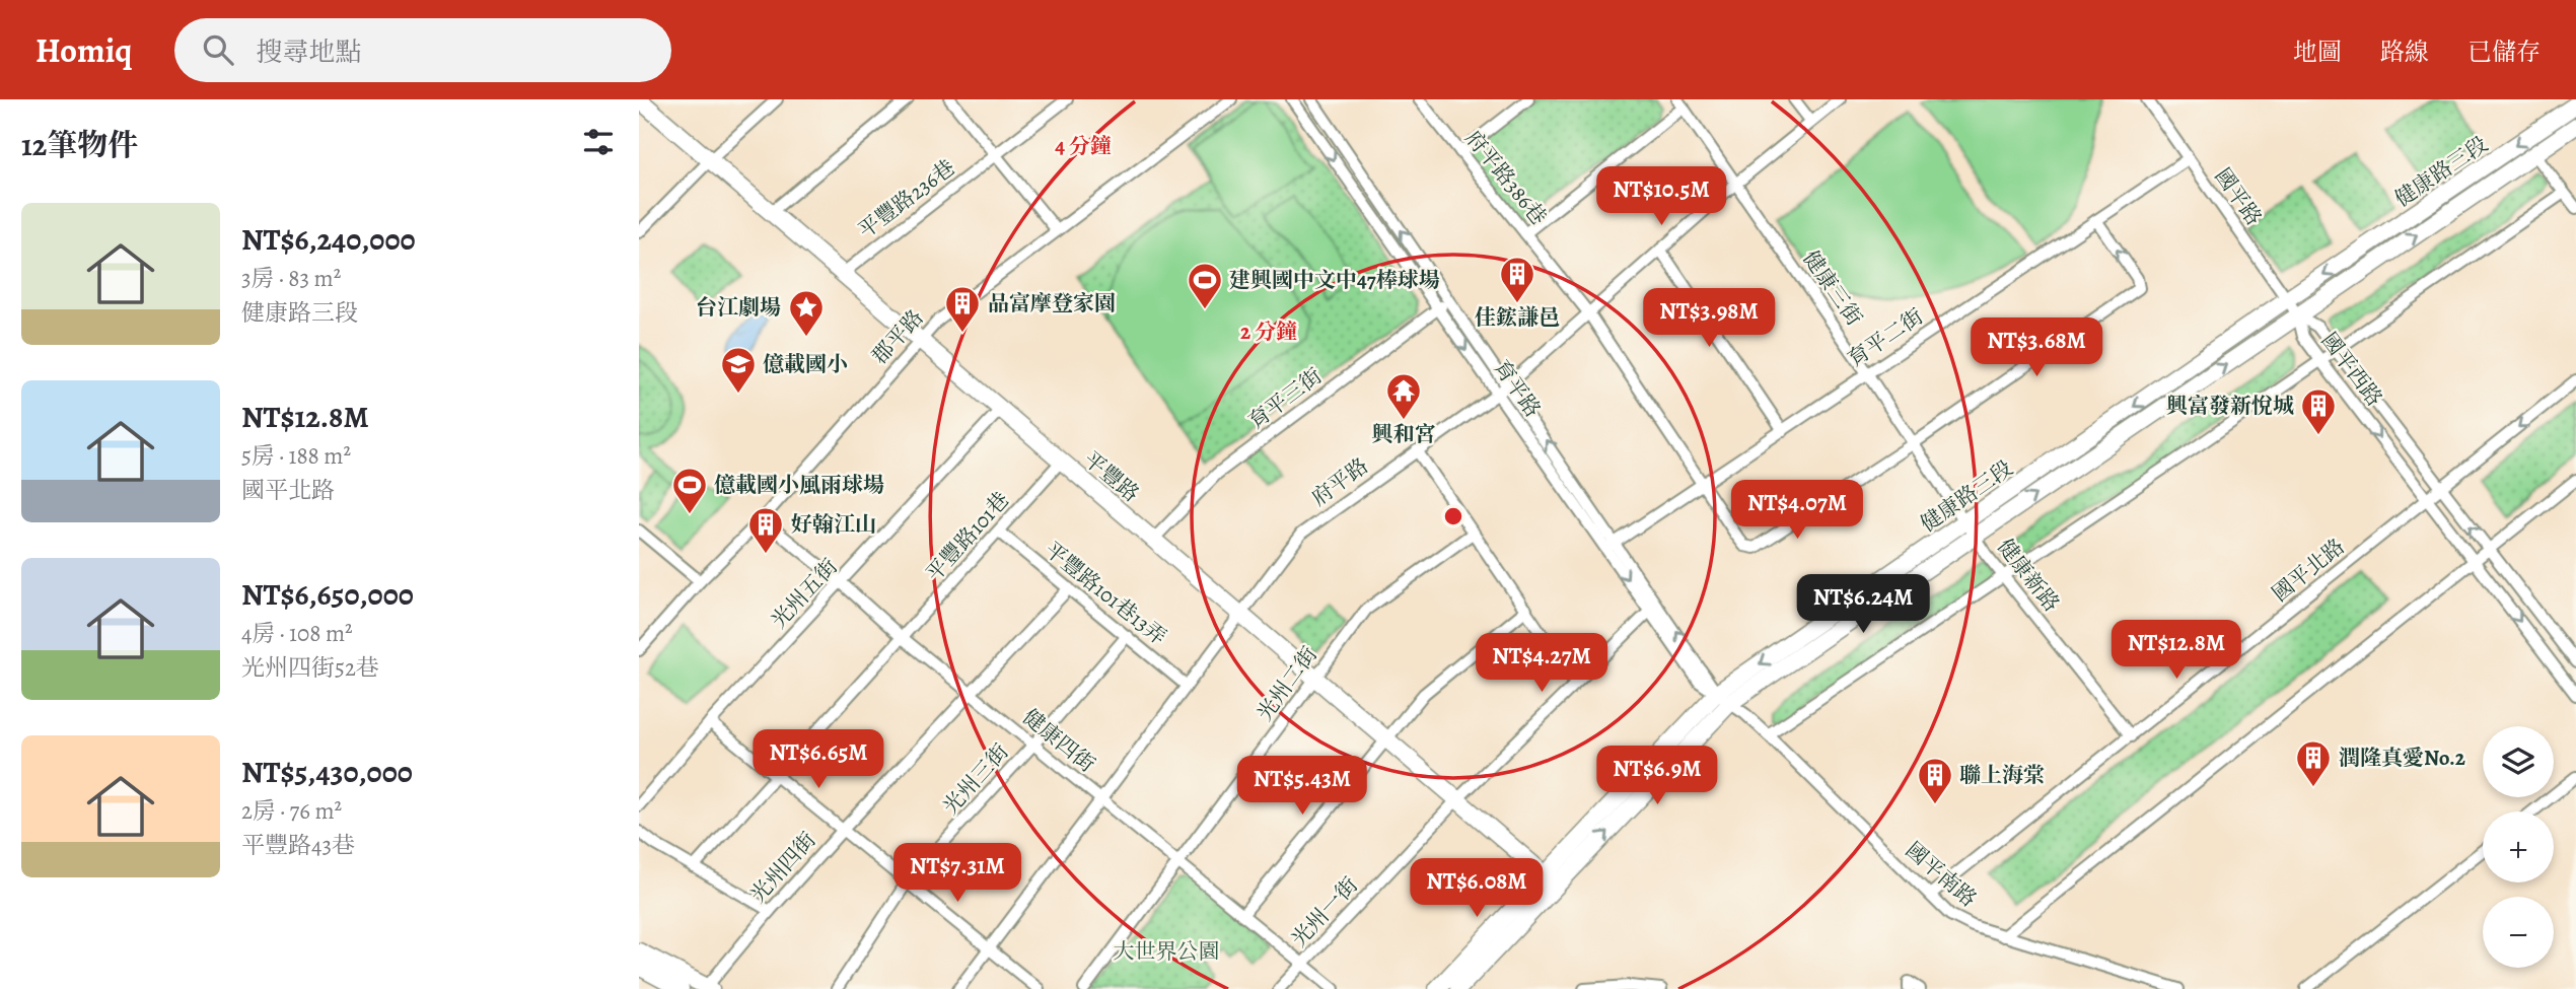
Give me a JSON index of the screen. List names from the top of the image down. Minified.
{"streets":{"street":["健康路三段","府平路386巷","國平路","平豐路236巷","健康三街","郡平路","育平二街","國平西路","育平路","育平三街","平豐路","府平路","平豐路101巷","國平北路","健康新路","光州五街","平豐路101巷13弄","光州二街","健康四街","光州三街","光州四街","國平南路","光州一街"]},"crossings":[["健康路三段","國平路"],["健康路三段","健康三街"],["健康路三段","國平西路"],["健康路三段","育平路"],["健康路三段","平豐路"],["健康路三段","健康新路"],["健康路三段","國平南路"],["府平路386巷","健康三街"],["府平路386巷","育平二街"],["府平路386巷","府平路"],["國平路","育平二街"],["國平路","國平西路"],["平豐路236巷","平豐路"],["健康三街","育平二街"],["健康三街","府平路"],["健康三街","健康新路"],["郡平路","平豐路"],["郡平路","健康四街"],["育平二街","育平路"],["國平西路","國平北路"],["育平路","育平三街"],["育平路","府平路"],["育平路","國平南路"],["育平路","光州一街"],["育平三街","平豐路"],["平豐路","府平路"],["平豐路","平豐路101巷"],["平豐路","光州五街"],["平豐路","光州二街"],["平豐路","光州一街"],["府平路","平豐路101巷13弄"],["府平路","健康四街"],["平豐路101巷","平豐路101巷13弄"],["平豐路101巷","健康四街"],["國平北路","健康新路"],["國平北路","國平南路"],["光州五街","健康四街"],["平豐路101巷13弄","光州三街"],["平豐路101巷13弄","光州四街"],["光州二街","健康四街"],["健康四街","光州三街"],["健康四街","光州四街"],["健康四街","光州一街"]],"parks":["大世界公園"],"places":{"building":["佳鋐謙邑","品富摩登家園","興富發新悅城","好翰江山","潤隆真愛No.2","聯上海棠"],"sports":["建興國中文中47棒球場","億載國小風雨球場"],"place":["台江劇場"],"school or university":["億載國小"],"temple":["興和宮"]},"page":{"header":"Homiq","search":"搜尋地點","nav":["地圖","路線","已儲存"],"heading":"12筆物件","price":["NT$10.5M","NT$3.98M","NT$3.68M","NT$4.07M","NT$6.24M","NT$12.8M","NT$4.27M","NT$6.65M","NT$6.9M","NT$5.43M","NT$7.31M","NT$6.08M"],"list":[{"name":"NT$6,240,000","note":"3房 · 83 m² · 健康路三段"},{"name":"NT$12.8M","note":"5房 · 188 m² · 國平北路"},{"name":"NT$6,650,000","note":"4房 · 108 m² · 光州四街52巷"},{"name":"NT$5,430,000","note":"2房 · 76 m² · 平豐路43巷"}],"map_buttons":["+","−"]},"rings":["4 分鐘","2 分鐘"]}
